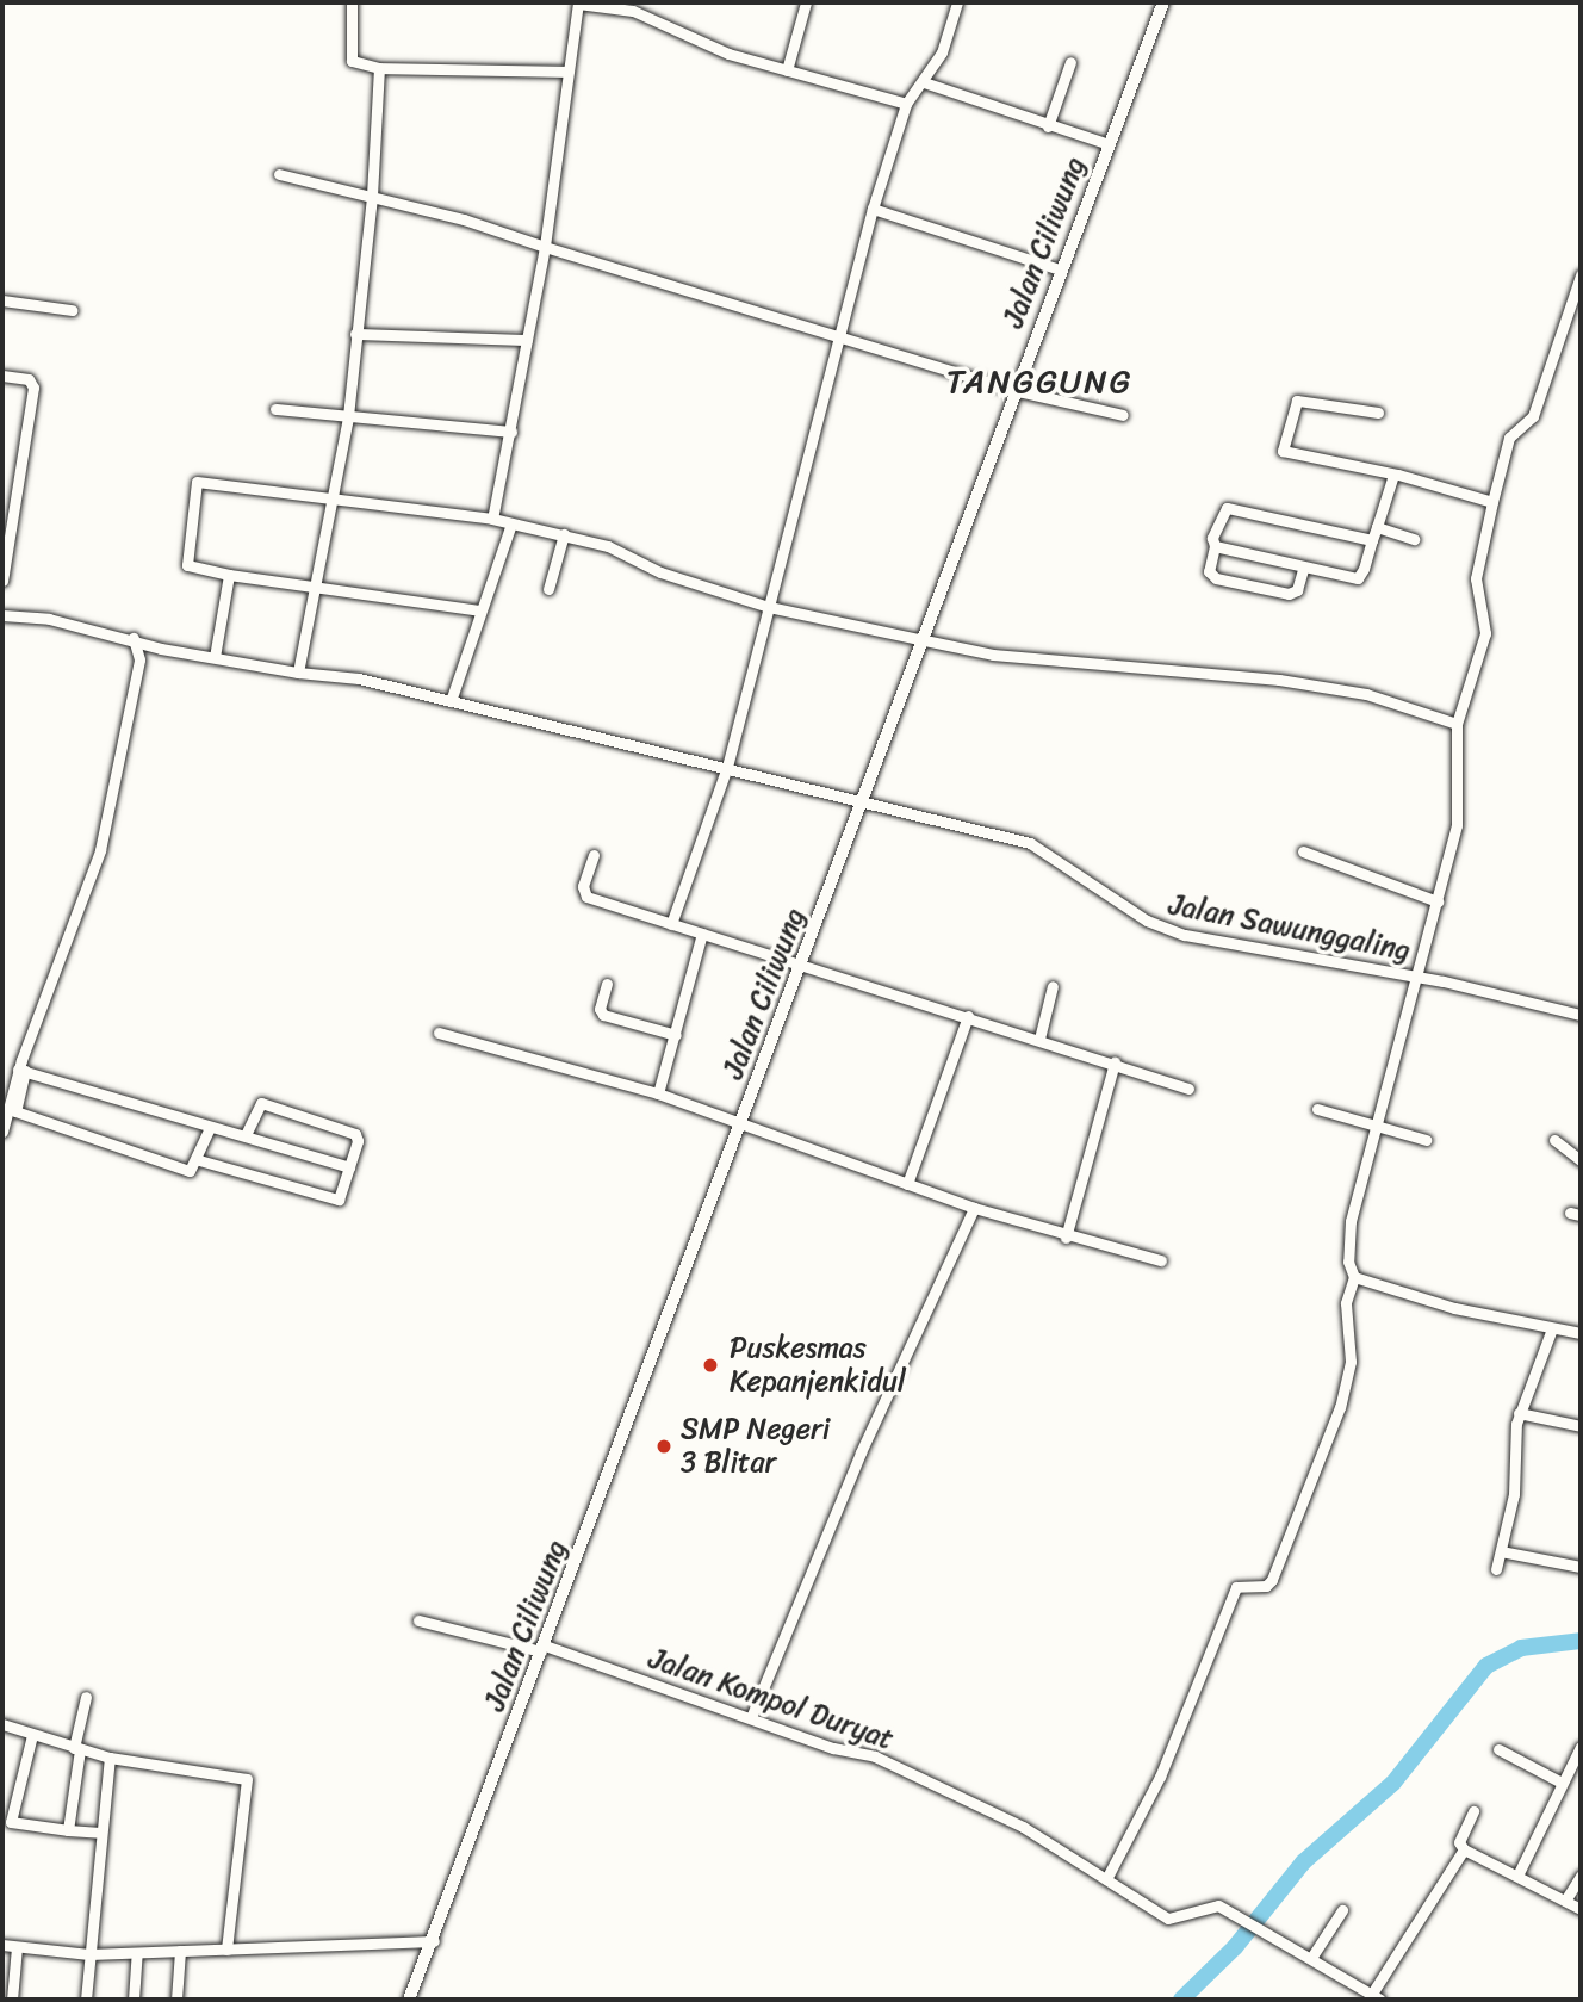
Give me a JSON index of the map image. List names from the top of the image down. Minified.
{"streets":{"main road":["Jalan Ciliwung"],"street":["Jalan Sawunggaling","Jalan Kompol Duryat"]},"crossings":[["Jalan Ciliwung","Jalan Sawunggaling"],["Jalan Ciliwung","Jalan Kompol Duryat"]],"districts":["TANGGUNG"],"places":["Puskesmas Kepanjenkidul","SMP Negeri 3 Blitar"]}
